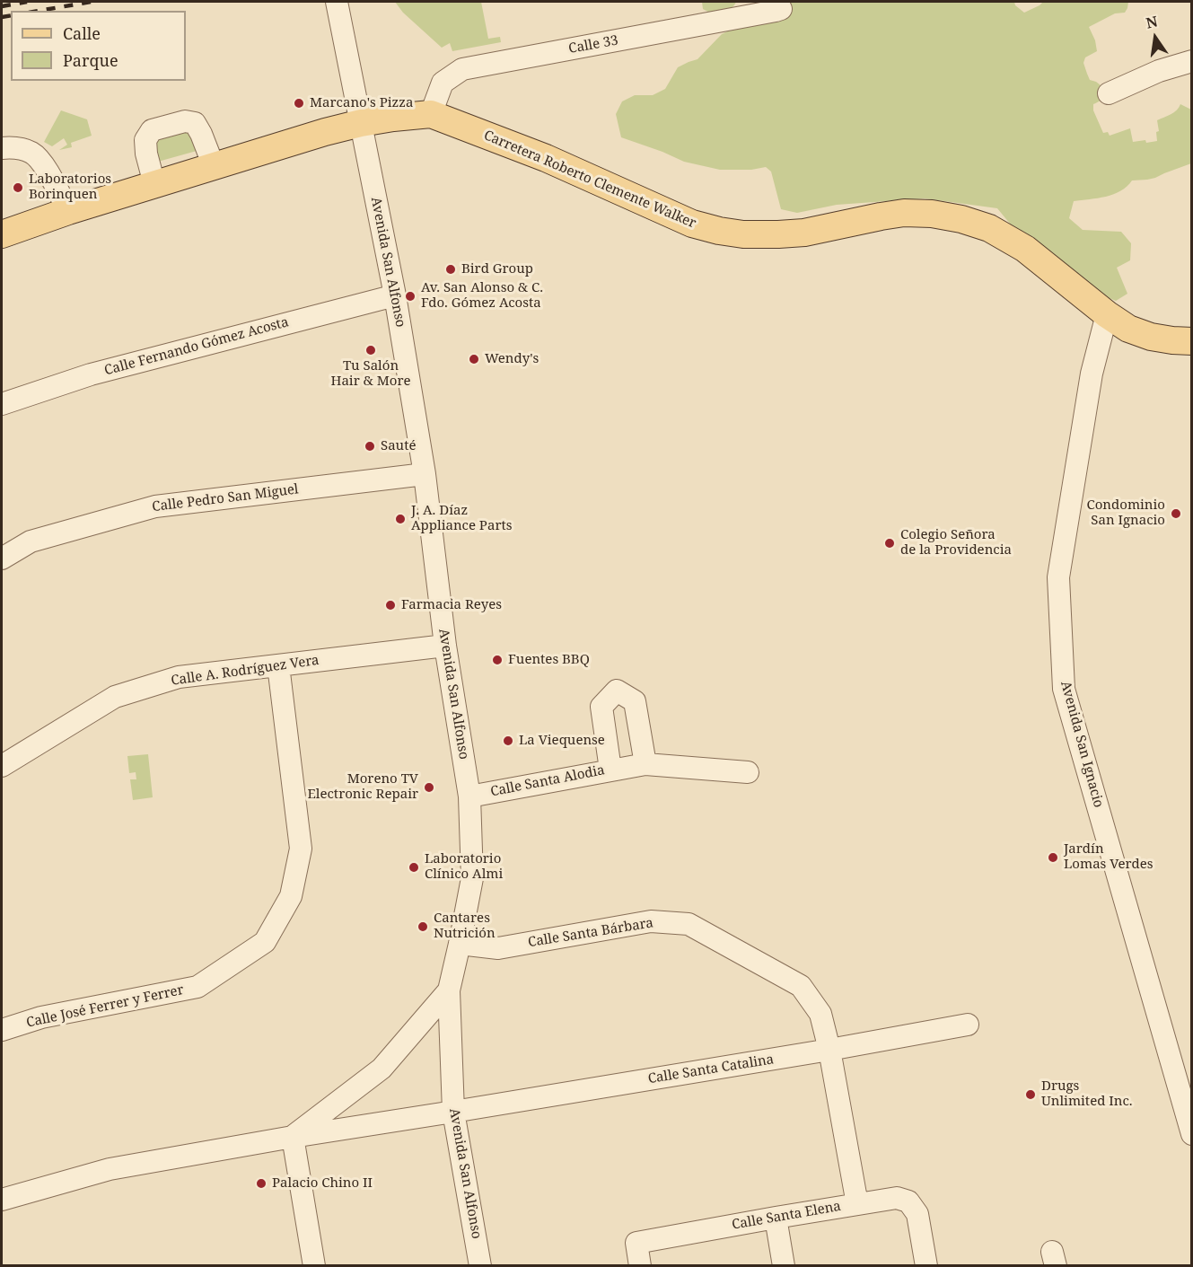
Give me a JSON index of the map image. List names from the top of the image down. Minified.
{"streets":{"main road":["Carretera Roberto Clemente Walker"],"street":["Calle 33","Avenida San Alfonso","Calle Fernando Gómez Acosta","Calle Pedro San Miguel","Calle A. Rodríguez Vera","Avenida San Ignacio","Calle Santa Alodia","Calle Santa Bárbara","Calle José Ferrer y Ferrer","Calle Santa Catalina","Calle Santa Elena"]},"crossings":[["Calle 33","Carretera Roberto Clemente Walker"],["Carretera Roberto Clemente Walker","Avenida San Alfonso"],["Carretera Roberto Clemente Walker","Avenida San Ignacio"],["Avenida San Alfonso","Calle Fernando Gómez Acosta"],["Avenida San Alfonso","Calle Pedro San Miguel"],["Avenida San Alfonso","Calle A. Rodríguez Vera"],["Avenida San Alfonso","Calle Santa Alodia"],["Avenida San Alfonso","Calle Santa Bárbara"],["Avenida San Alfonso","Calle Santa Catalina"],["Calle A. Rodríguez Vera","Calle José Ferrer y Ferrer"],["Calle Santa Bárbara","Calle Santa Catalina"],["Calle Santa Bárbara","Calle Santa Elena"]],"places":["Marcano's Pizza","Laboratorios Borinquen","Bird Group","Av. San Alonso & C. Fdo. Gómez Acosta","Tu Salón Hair & More","Wendy's","Sauté","Condominio San Ignacio","J. A. Díaz Appliance Parts","Colegio Señora de la Providencia","Farmacia Reyes","Fuentes BBQ","La Viequense","Moreno TV Electronic Repair","Jardín Lomas Verdes","Laboratorio Clínico Almi","Cantares Nutrición","Drugs Unlimited Inc.","Palacio Chino II"],"legend":["Calle","Parque"],"north":"top"}
